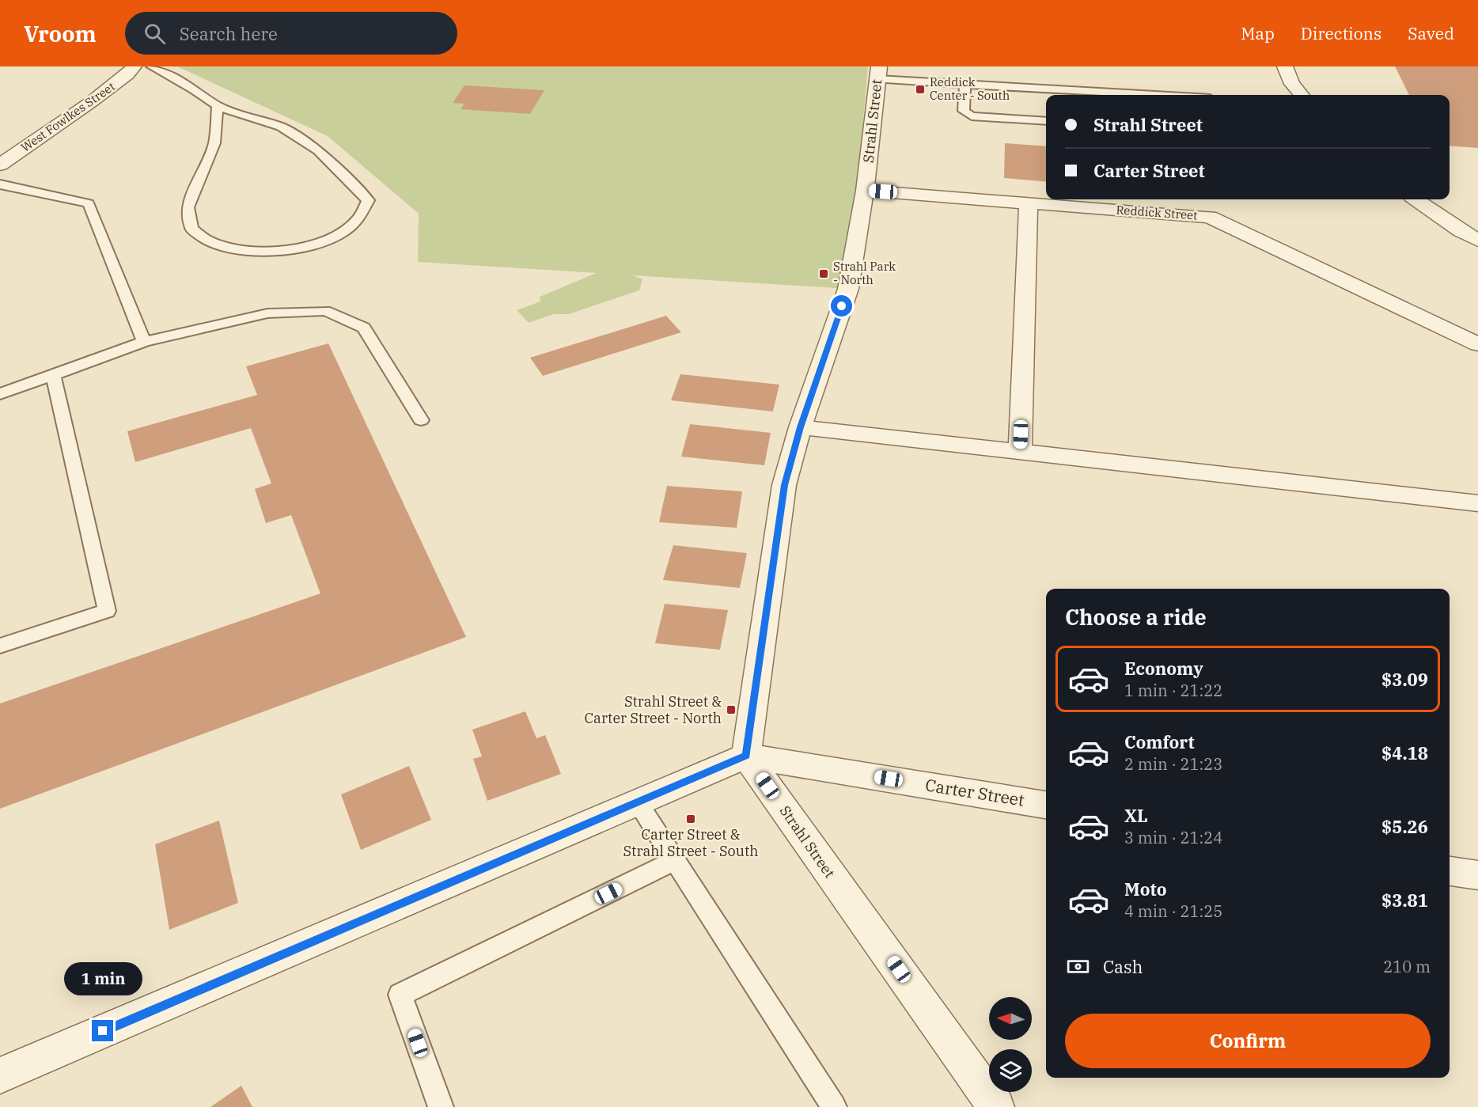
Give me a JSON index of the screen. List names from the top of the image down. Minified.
{"streets":{"street":["West Fowlkes Street","Strahl Street","Reddick Street","Carter Street"]},"crossings":[["Strahl Street","Reddick Street"],["Strahl Street","Carter Street"]],"places":{"transit":["Reddick Center - South","Strahl Park - North","Strahl Street & Carter Street - North","Carter Street & Strahl Street - South"]},"north":"left","page":{"header":"Vroom","search":"Search here","nav":["Map","Directions","Saved"],"banner":["Strahl Street","Carter Street"],"heading":"Choose a ride","list":[{"name":"Economy","note":"1 min · 21:22","value":"$3.09"},{"name":"Comfort","note":"2 min · 21:23","value":"$4.18"},{"name":"XL","note":"3 min · 21:24","value":"$5.26"},{"name":"Moto","note":"4 min · 21:25","value":"$3.81"}],"pay":["Cash","210 m"],"bubble":"1 min","buttons":"Confirm"}}
